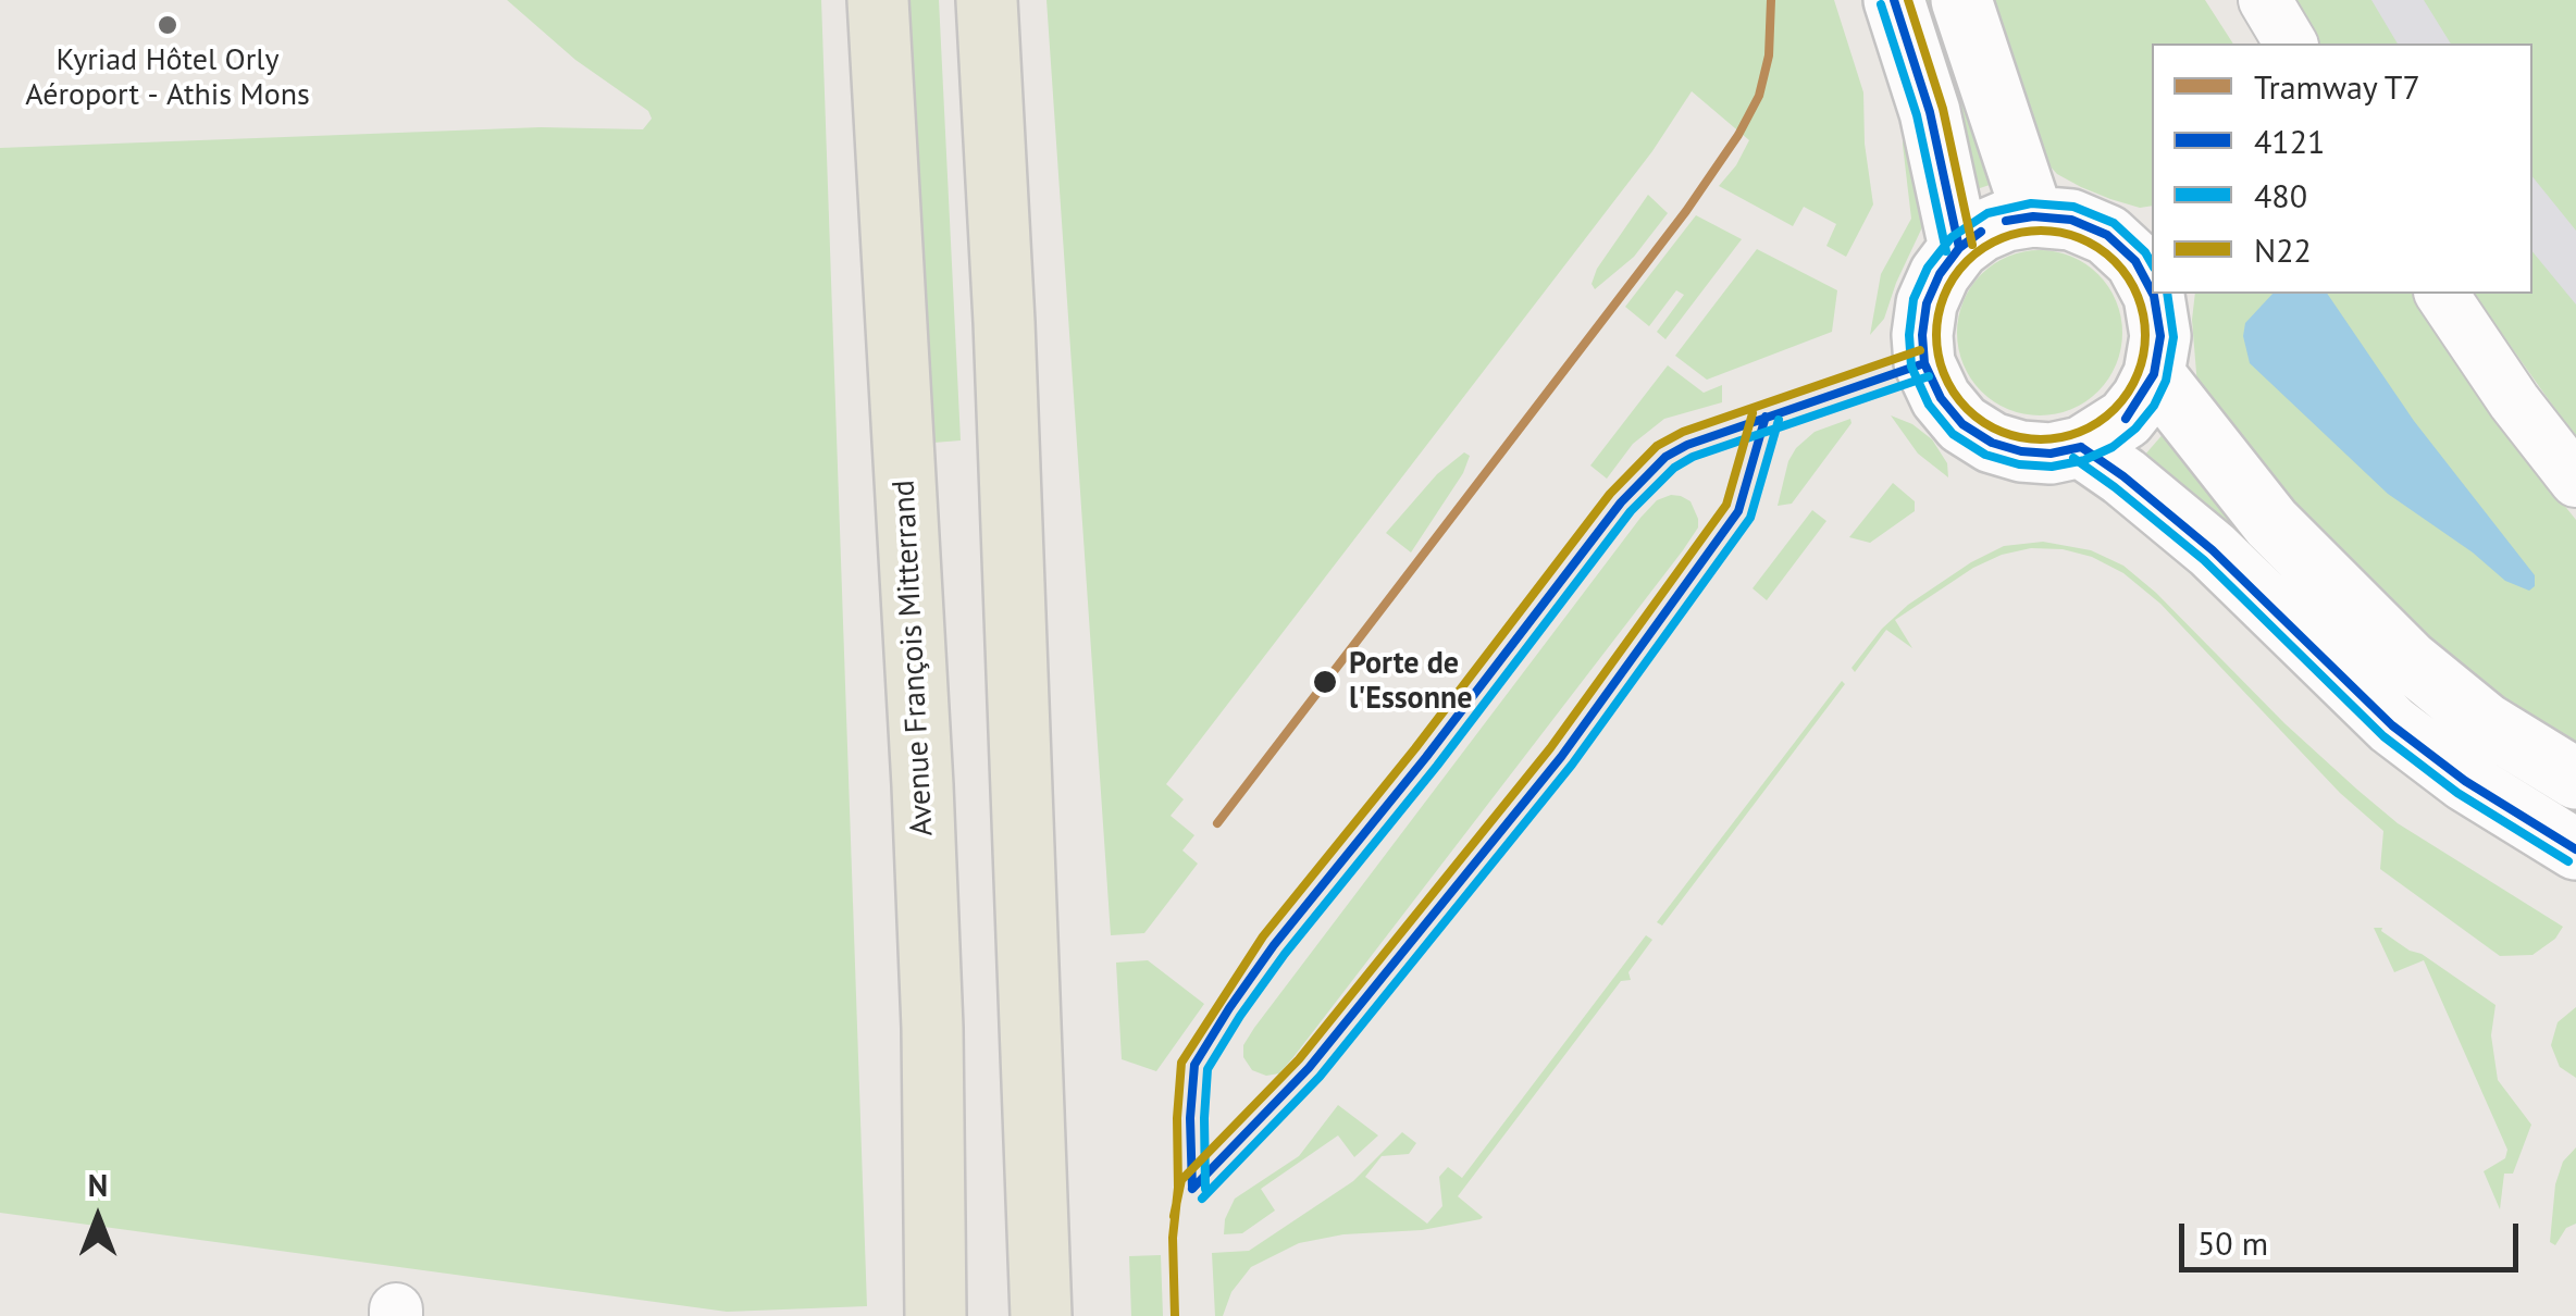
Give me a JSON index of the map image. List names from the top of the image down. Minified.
{"streets":{"main road":["Avenue François Mitterrand"]},"places":["Kyriad Hôtel Orly Aéroport - Athis Mons","Porte de l'Essonne"],"lines":["tram line T7","transit line 4121","transit line N22","transit line 480"],"legend":["Tramway T7","4121","480","N22"],"scale_bar":"50 m","north":"top"}
